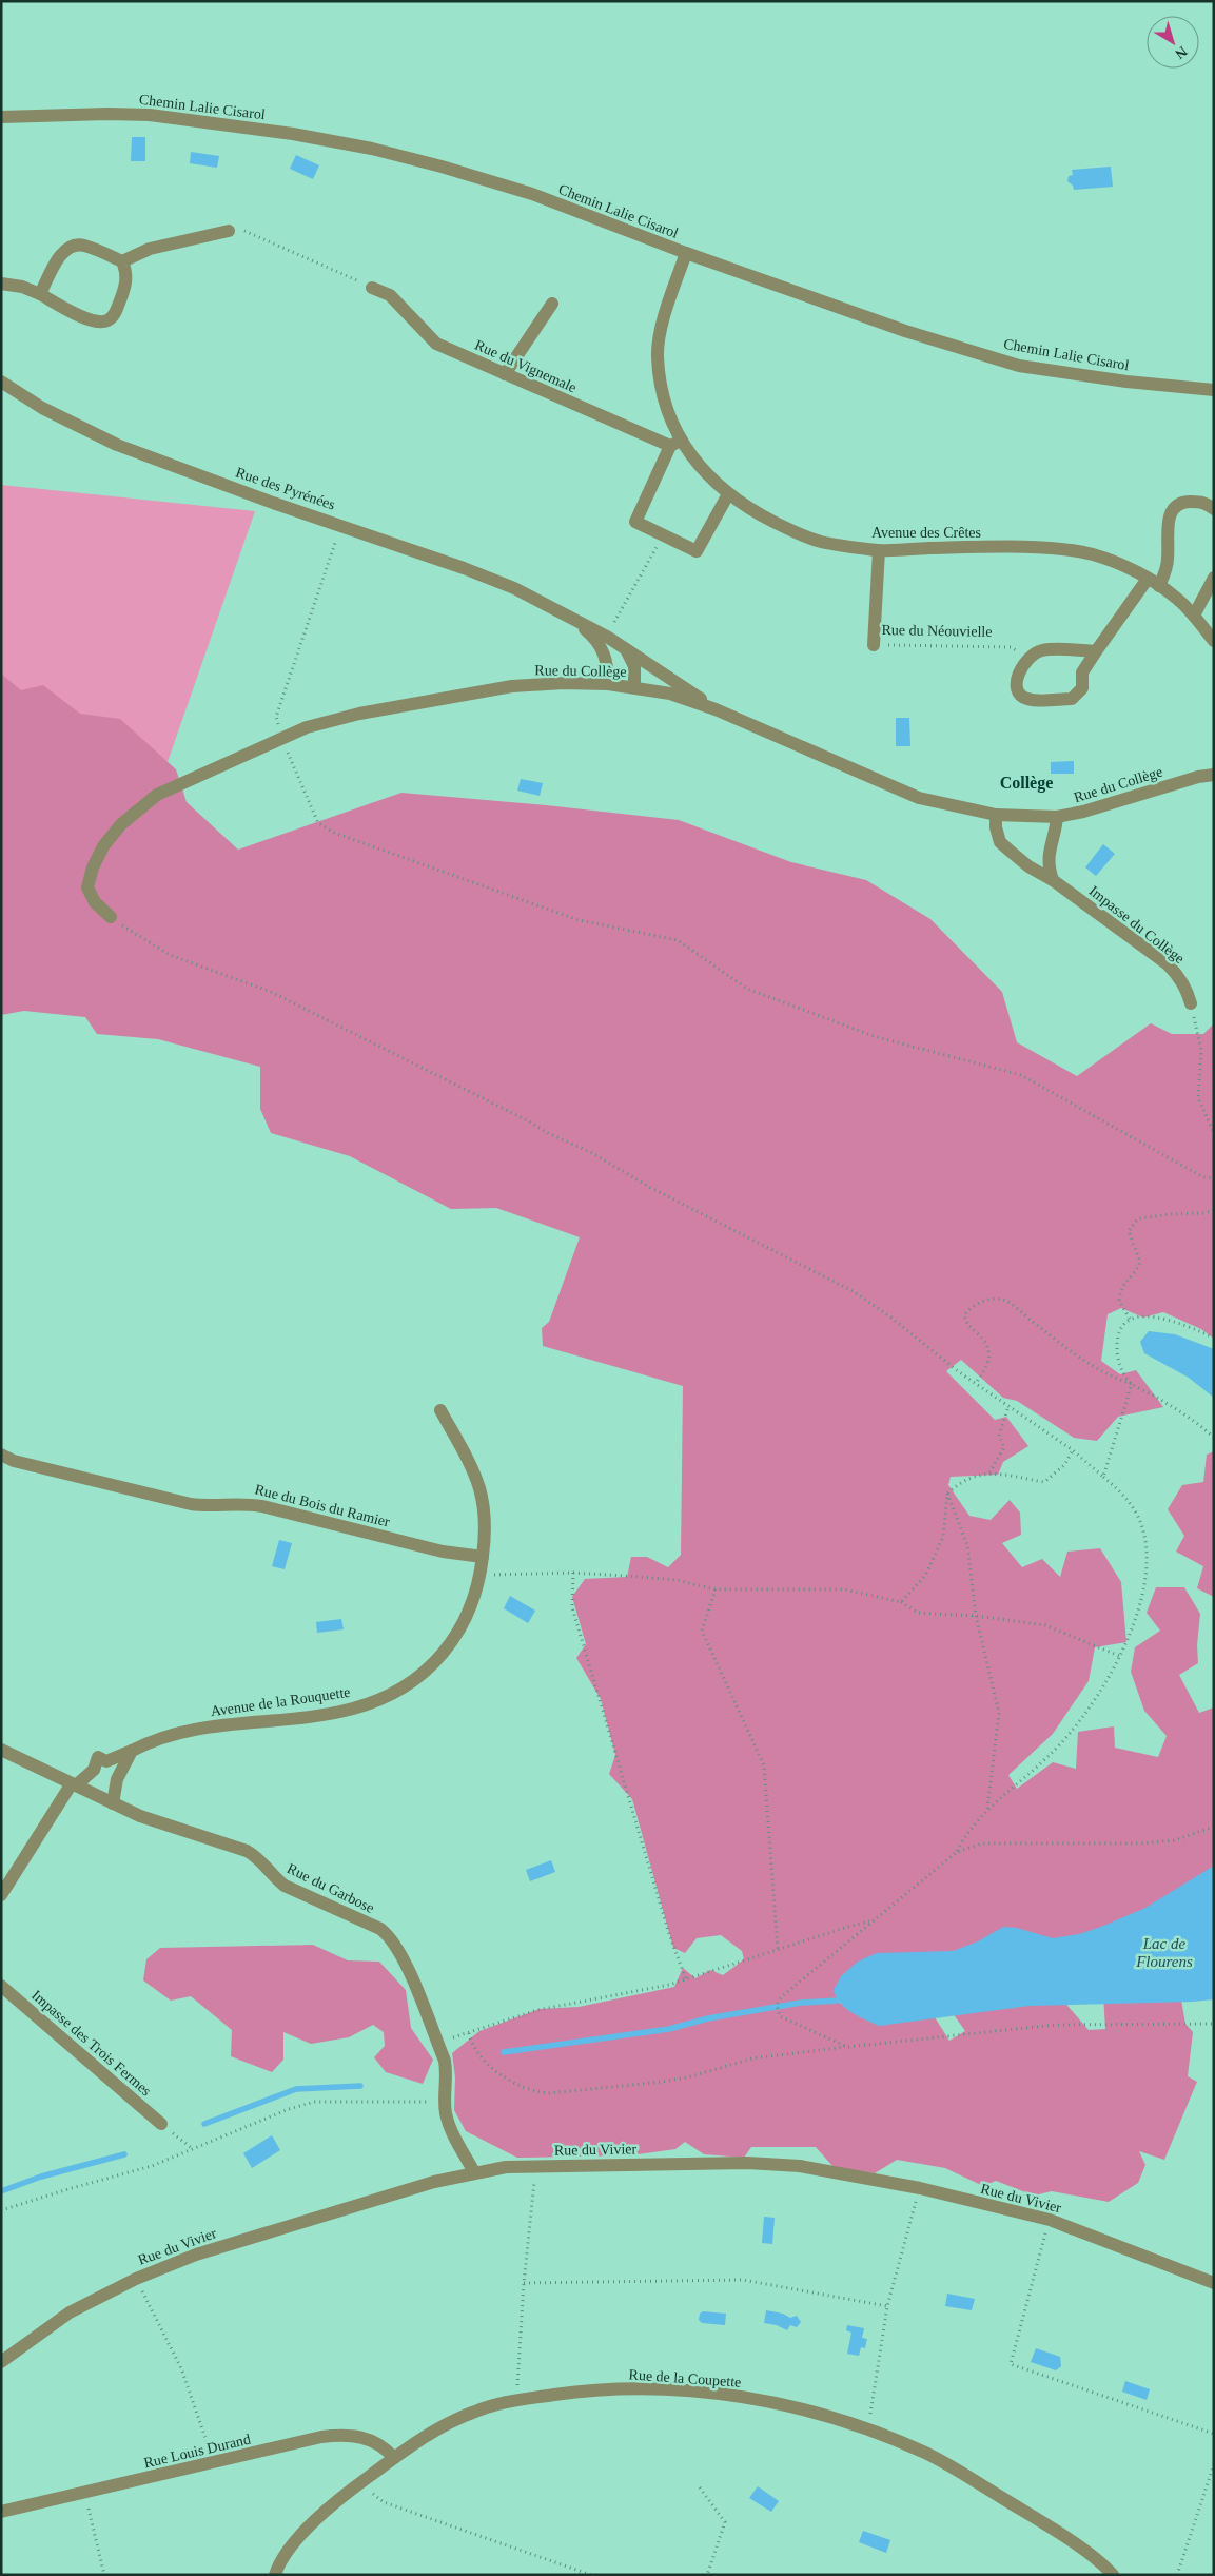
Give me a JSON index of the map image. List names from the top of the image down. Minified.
{"streets":{"street":["Chemin Lalie Cisarol","Rue du Vignemale","Rue des Pyrénées","Avenue des Crêtes","Rue du Néouvielle","Rue du Collège","Impasse du Collège","Rue du Bois du Ramier","Avenue de la Rouquette","Rue du Garbose","Impasse des Trois Fermes","Rue du Vivier","Rue de la Coupette","Rue Louis Durand"]},"crossings":[["Chemin Lalie Cisarol","Avenue des Crêtes"],["Rue du Vignemale","Avenue des Crêtes"],["Rue des Pyrénées","Rue du Collège"],["Avenue des Crêtes","Rue du Néouvielle"],["Rue du Collège","Impasse du Collège"],["Rue du Bois du Ramier","Avenue de la Rouquette"],["Avenue de la Rouquette","Rue du Garbose"],["Rue du Garbose","Rue du Vivier"],["Rue de la Coupette","Rue Louis Durand"]],"districts":["Collège"],"water":["Lac de Flourens"],"north":"bottom right"}
